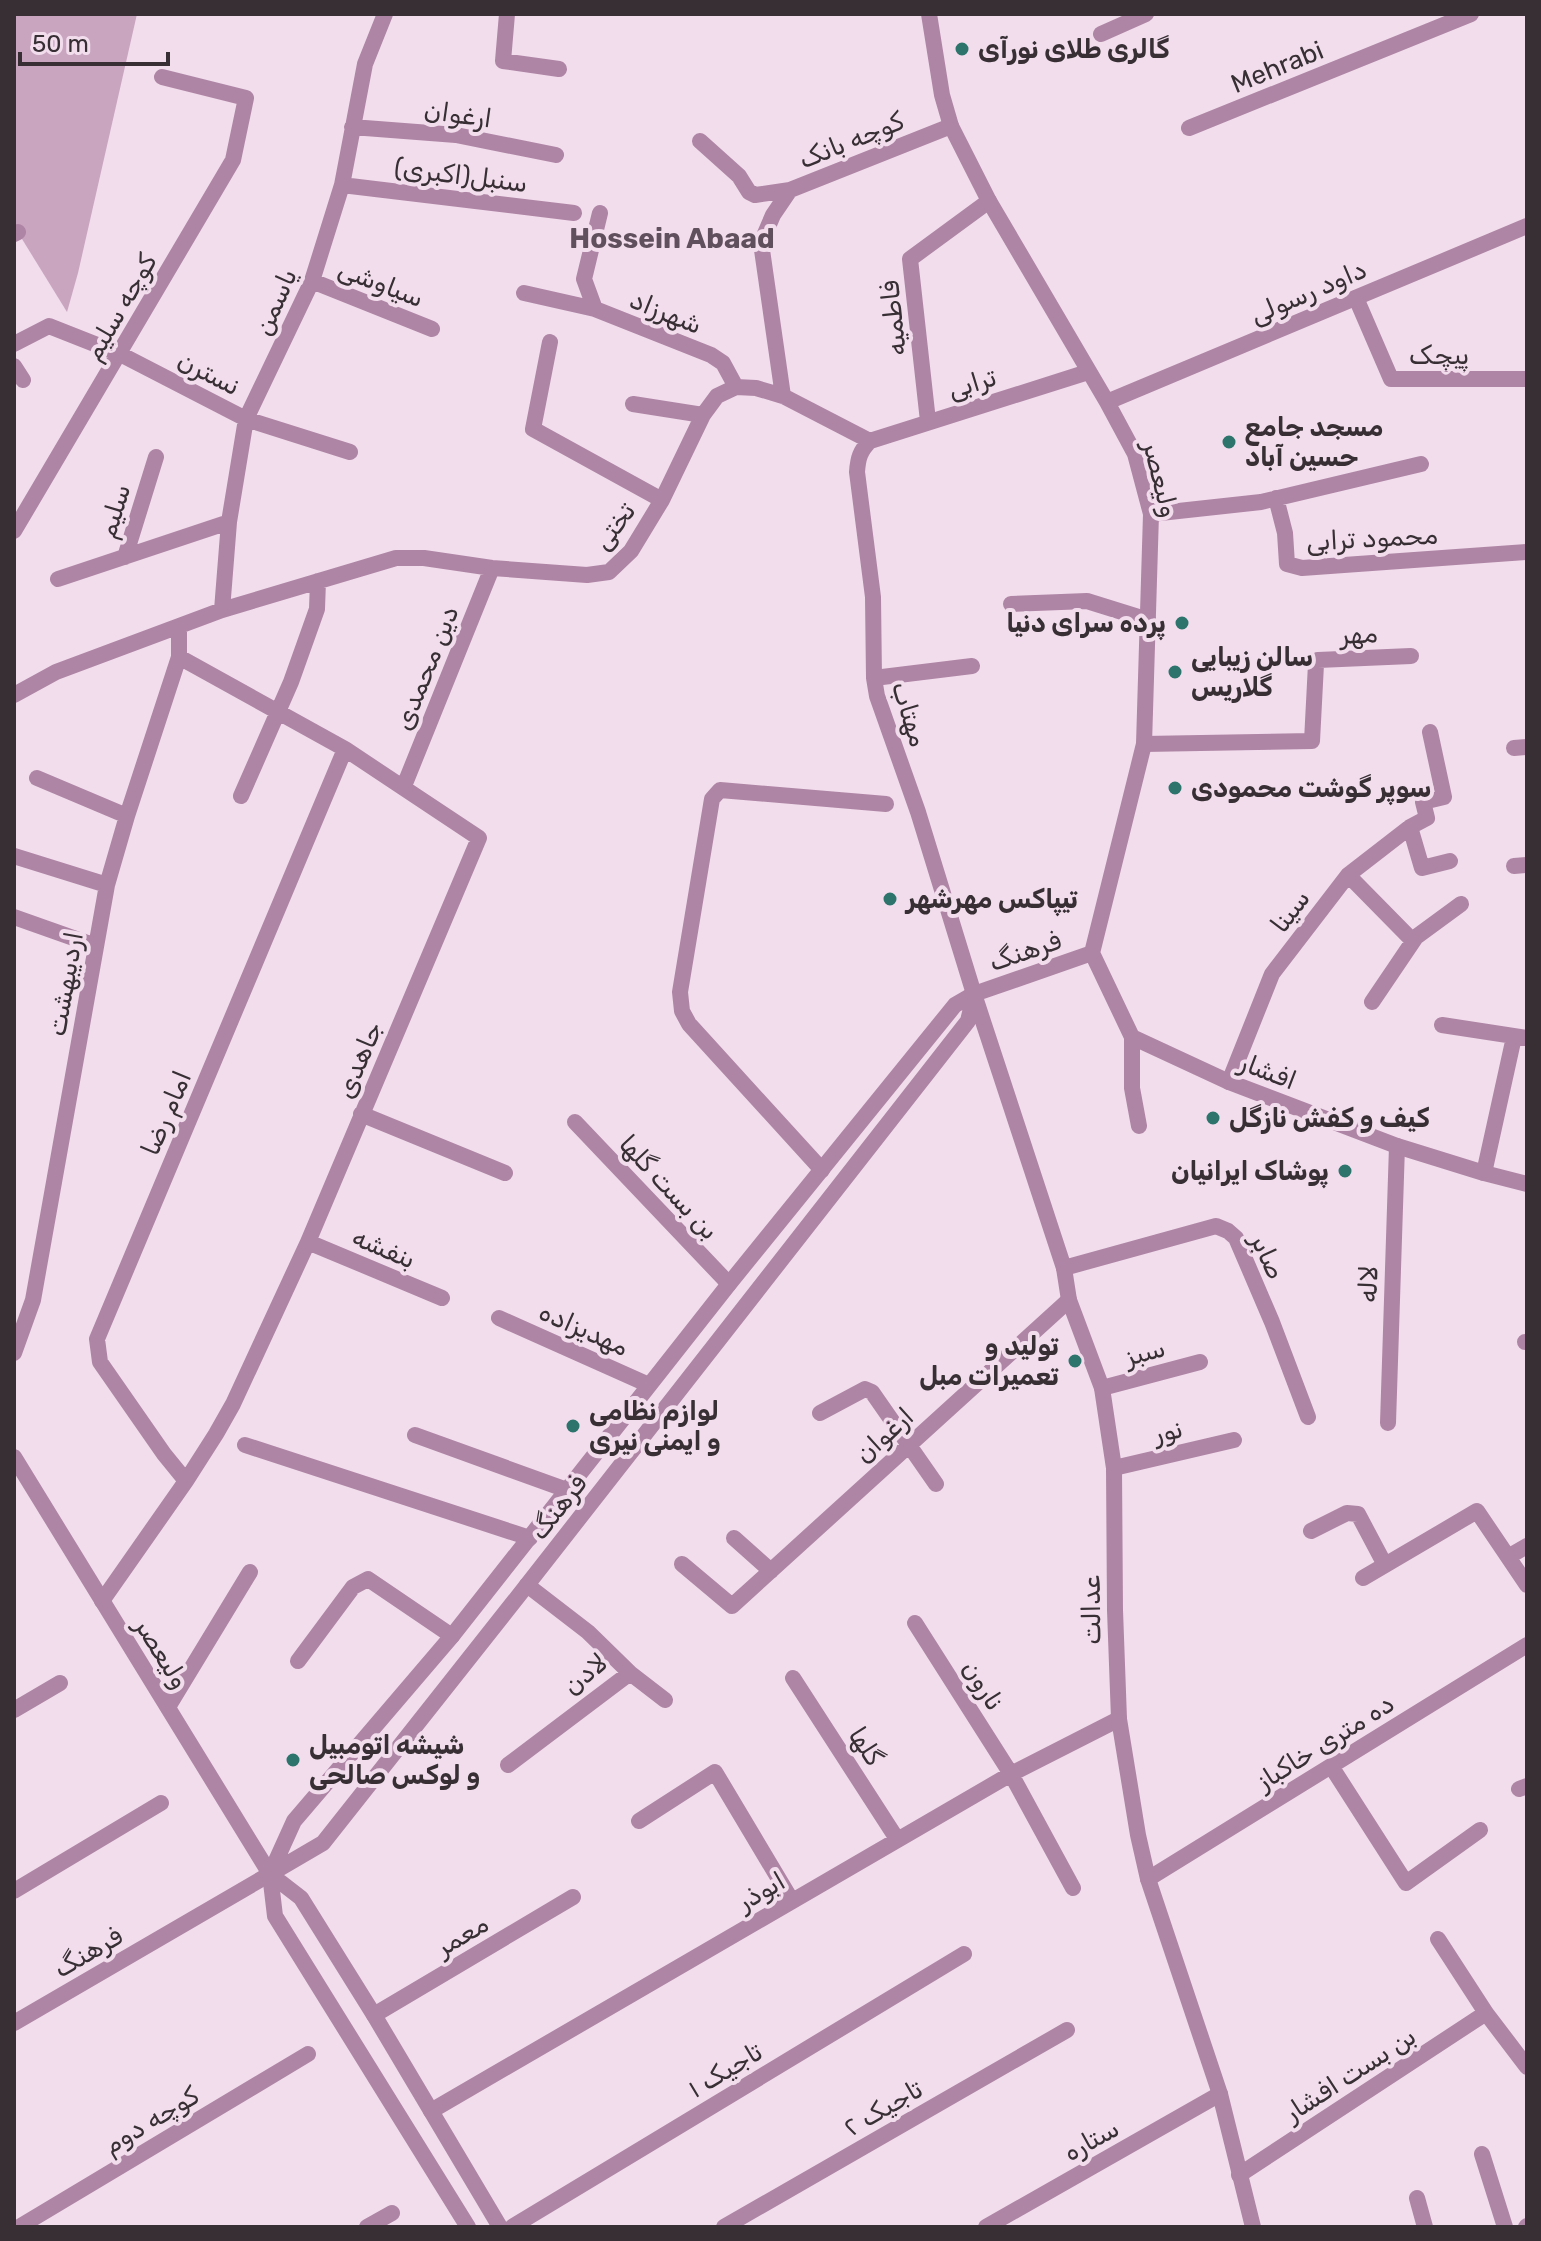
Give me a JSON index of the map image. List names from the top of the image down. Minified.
{"streets":{"street":["Mehrabi","ارغوان","کوچه بانک","سنبل(اکبری)","سیاوشی","داود رسولی","یاسمن","کوچه سلیم","شهرزاد","فاطمیه","پیچک","نسترن","ترابی","ولیعصر","سلیم","تختی","محمود ترابی","مهر","دین محمدی","مهتاب","سینا","فرهنگ","اردیبهشت","جاهدی","افشار","امام رضا","بن بست گلها","بنفشه","صابر","لاله","مهدیزاده","سبز","نور","عدالت","لادن","نارون","ده متری خاکباز","گلها","ابوذر","معمر","تاجیک ۱","بن بست افشار","تاجیک ۲","کوچه دوم","ستاره"]},"crossings":[["ارغوان","یاسمن"],["ارغوان","عدالت"],["کوچه بانک","ولیعصر"],["سنبل(اکبری)","یاسمن"],["سیاوشی","یاسمن"],["داود رسولی","پیچک"],["داود رسولی","ولیعصر"],["یاسمن","نسترن"],["یاسمن","تختی"],["کوچه سلیم","نسترن"],["شهرزاد","تختی"],["فاطمیه","ترابی"],["فاطمیه","ولیعصر"],["ترابی","ولیعصر"],["ترابی","مهتاب"],["ولیعصر","مهر"],["ولیعصر","فرهنگ"],["ولیعصر","جاهدی"],["ولیعصر","ابوذر"],["ولیعصر","معمر"],["تختی","دین محمدی"],["تختی","اردیبهشت"],["دین محمدی","جاهدی"],["مهتاب","فرهنگ"],["مهتاب","عدالت"],["سینا","افشار"],["فرهنگ","بن بست گلها"],["فرهنگ","مهدیزاده"],["فرهنگ","عدالت"],["فرهنگ","لادن"],["اردیبهشت","جاهدی"],["جاهدی","امام رضا"],["جاهدی","بنفشه"],["افشار","لاله"],["صابر","عدالت"],["سبز","عدالت"],["نور","عدالت"],["عدالت","ده متری خاکباز"],["عدالت","ابوذر"],["عدالت","بن بست افشار"],["عدالت","ستاره"],["نارون","ابوذر"],["گلها","ابوذر"]],"districts":["Hossein Abaad"],"places":["گالری طلای نورآی","مسجد جامع حسین آباد","پرده سرای دنیا","سالن زیبایی گلاریس","سوپر گوشت محمودی","تیپاکس مهرشهر","کیف و کفش نازگل","پوشاک ایرانیان","تولید و تعمیرات مبل","لوازم نظامی و ایمنی نیری","شیشه اتومبیل و لوکس صالحی"],"scale_bar":"50 m"}
